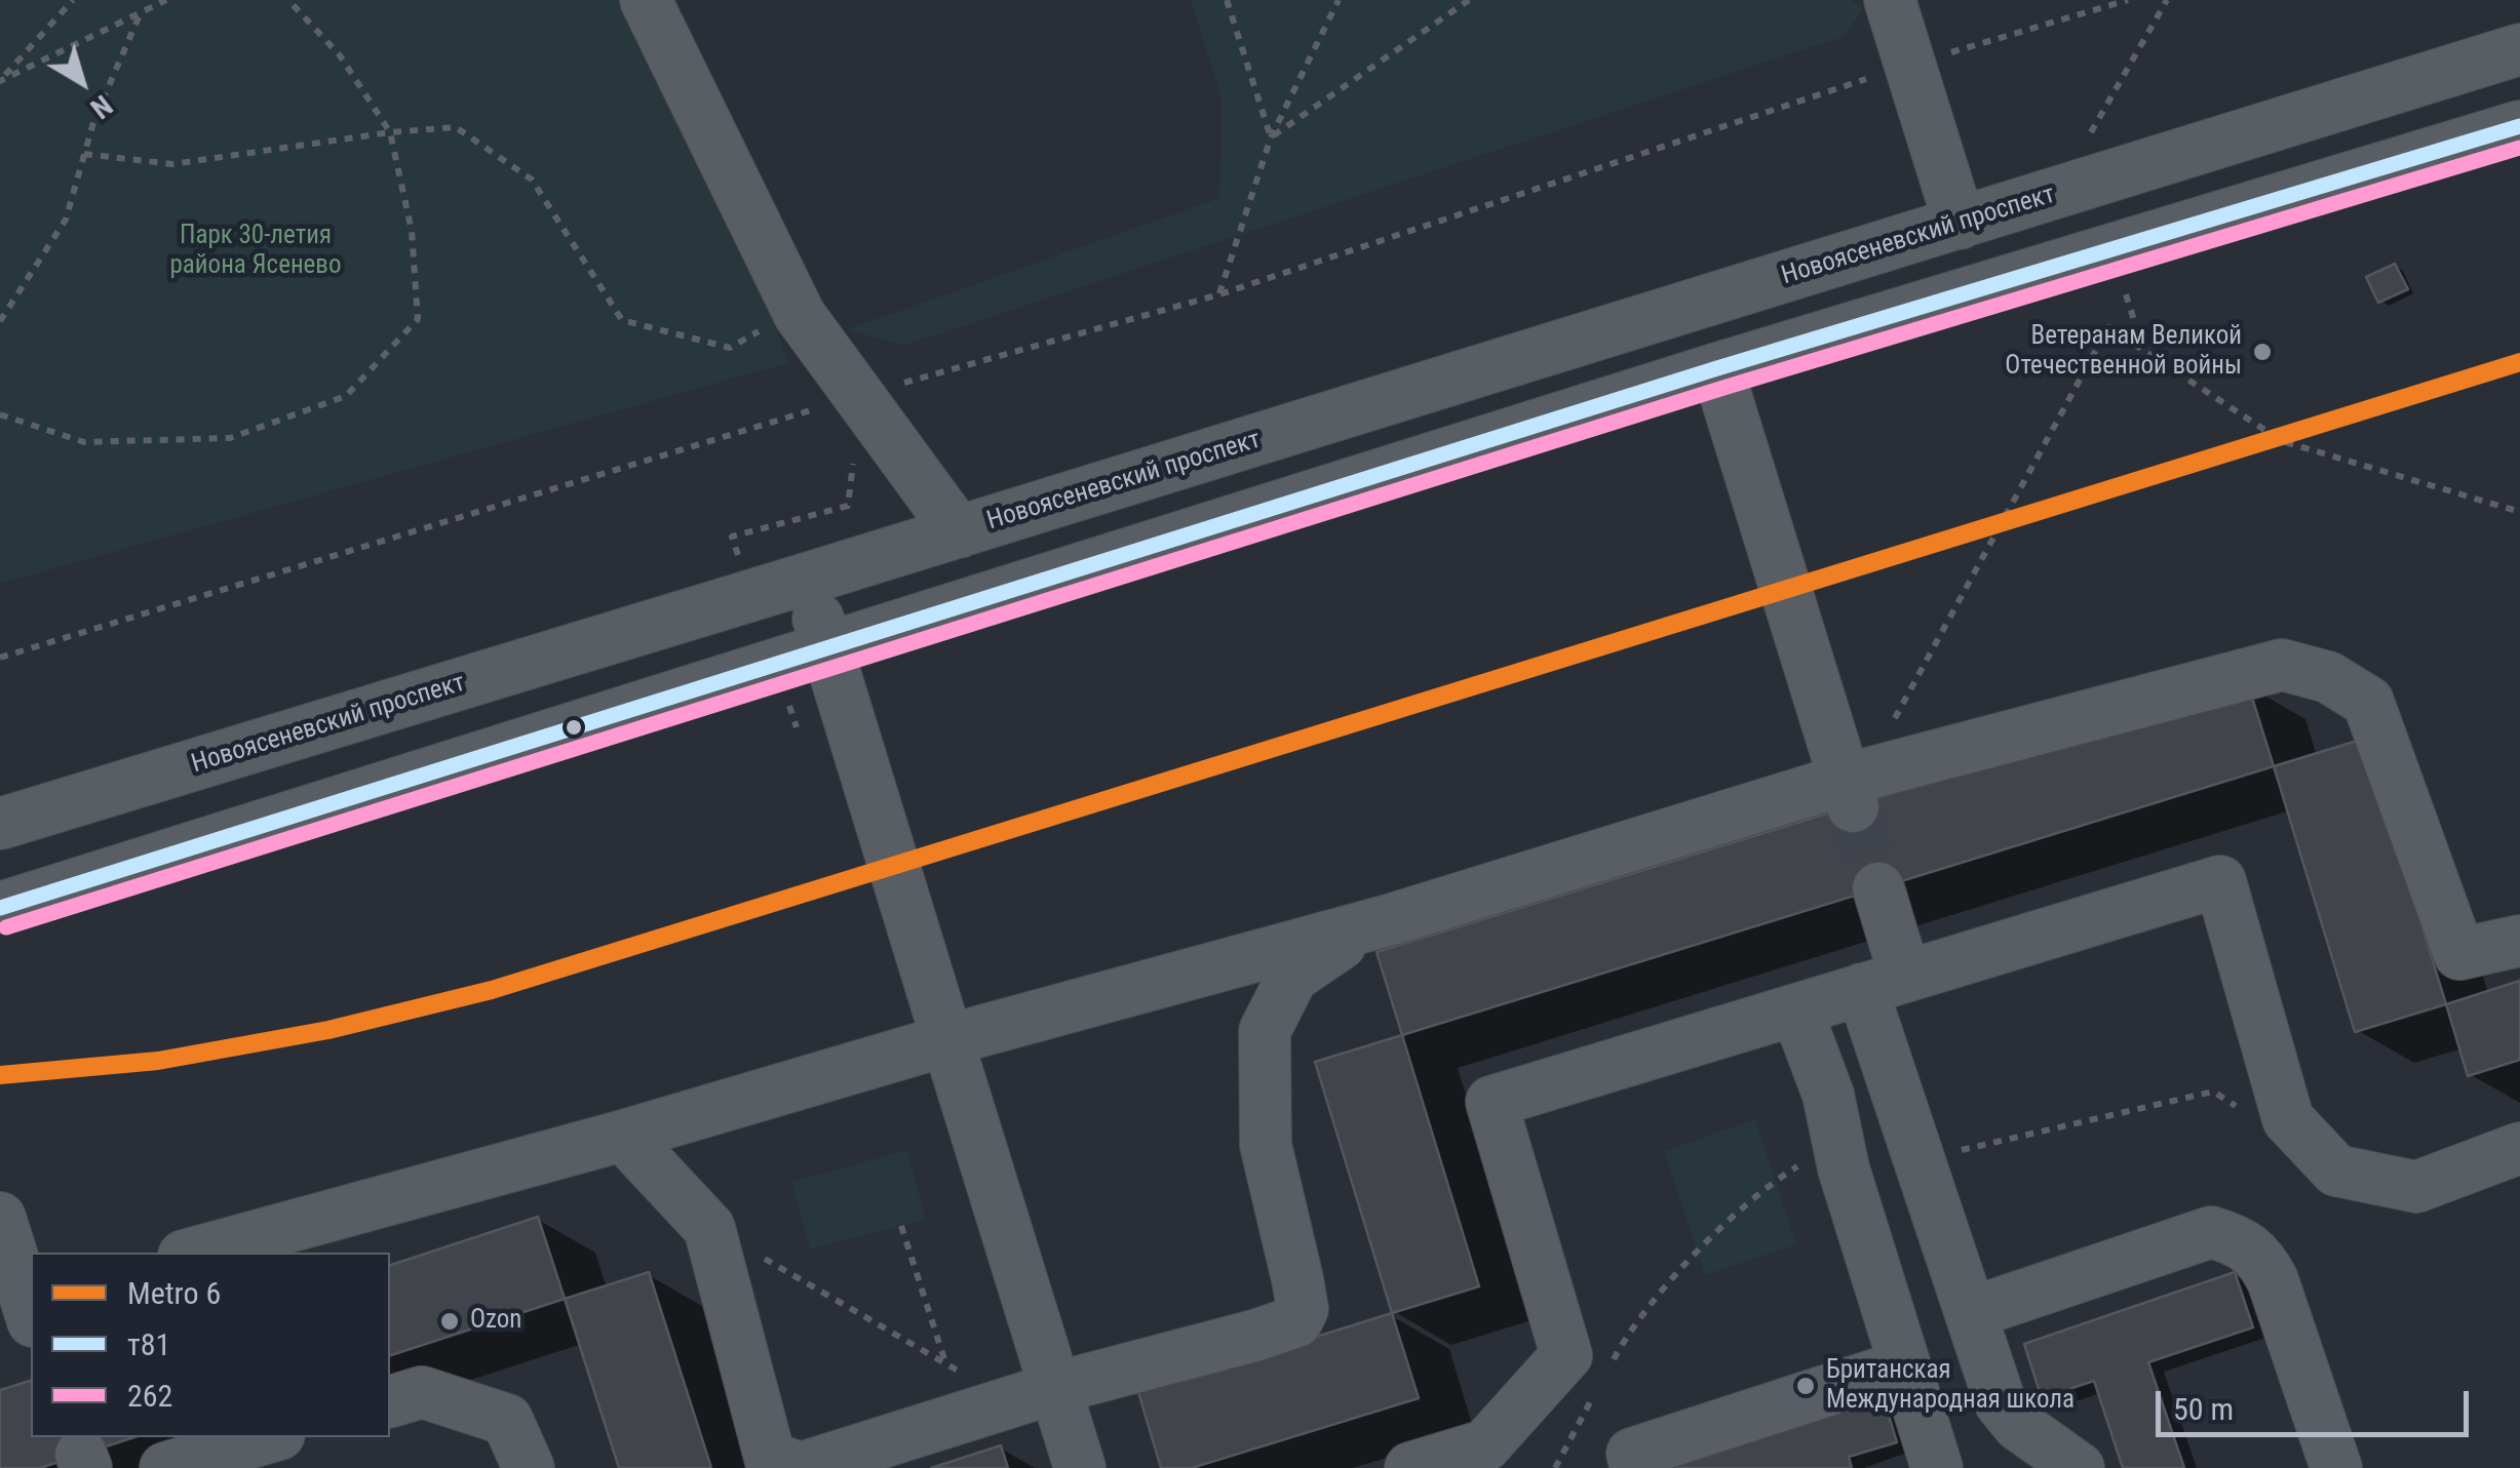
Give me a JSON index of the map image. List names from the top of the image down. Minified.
{"streets":{"street":["Новоясеневский проспект"]},"parks":["Парк 30-летия района Ясенево"],"places":["Ветеранам Великой Отечественной войны","Ozon","Британская Международная школа"],"lines":["transit line т81","transit line 262","metro line 6"],"legend":["Metro 6","т81","262"],"scale_bar":"50 m","north":"bottom right"}
